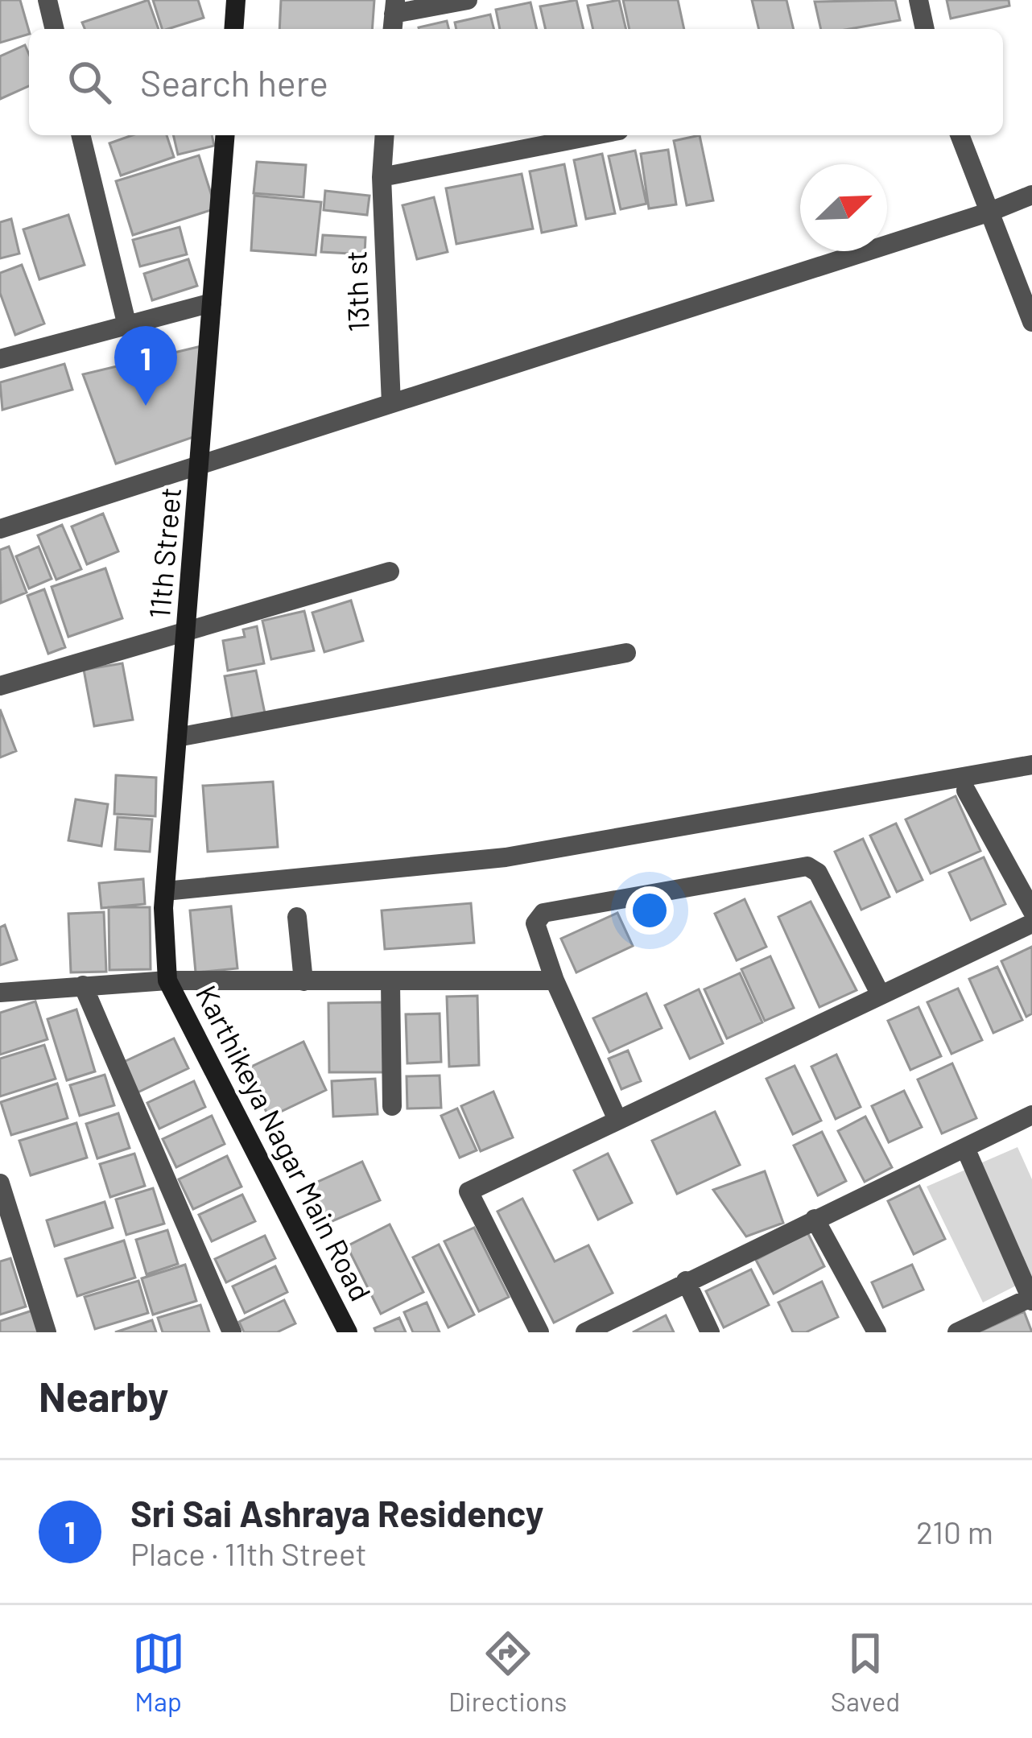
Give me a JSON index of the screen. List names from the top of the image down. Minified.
{"streets":{"street":["13th st","11th Street","Karthikeya Nagar Main Road"]},"crossings":[["11th Street","Karthikeya Nagar Main Road"]],"north":"top right","page":{"search":"Search here","pins":"1","heading":"Nearby","list":[{"mark":"1","name":"Sri Sai Ashraya Residency","note":"Place · 11th Street","value":"210 m"}],"nav":["Map","Directions","Saved"]}}
